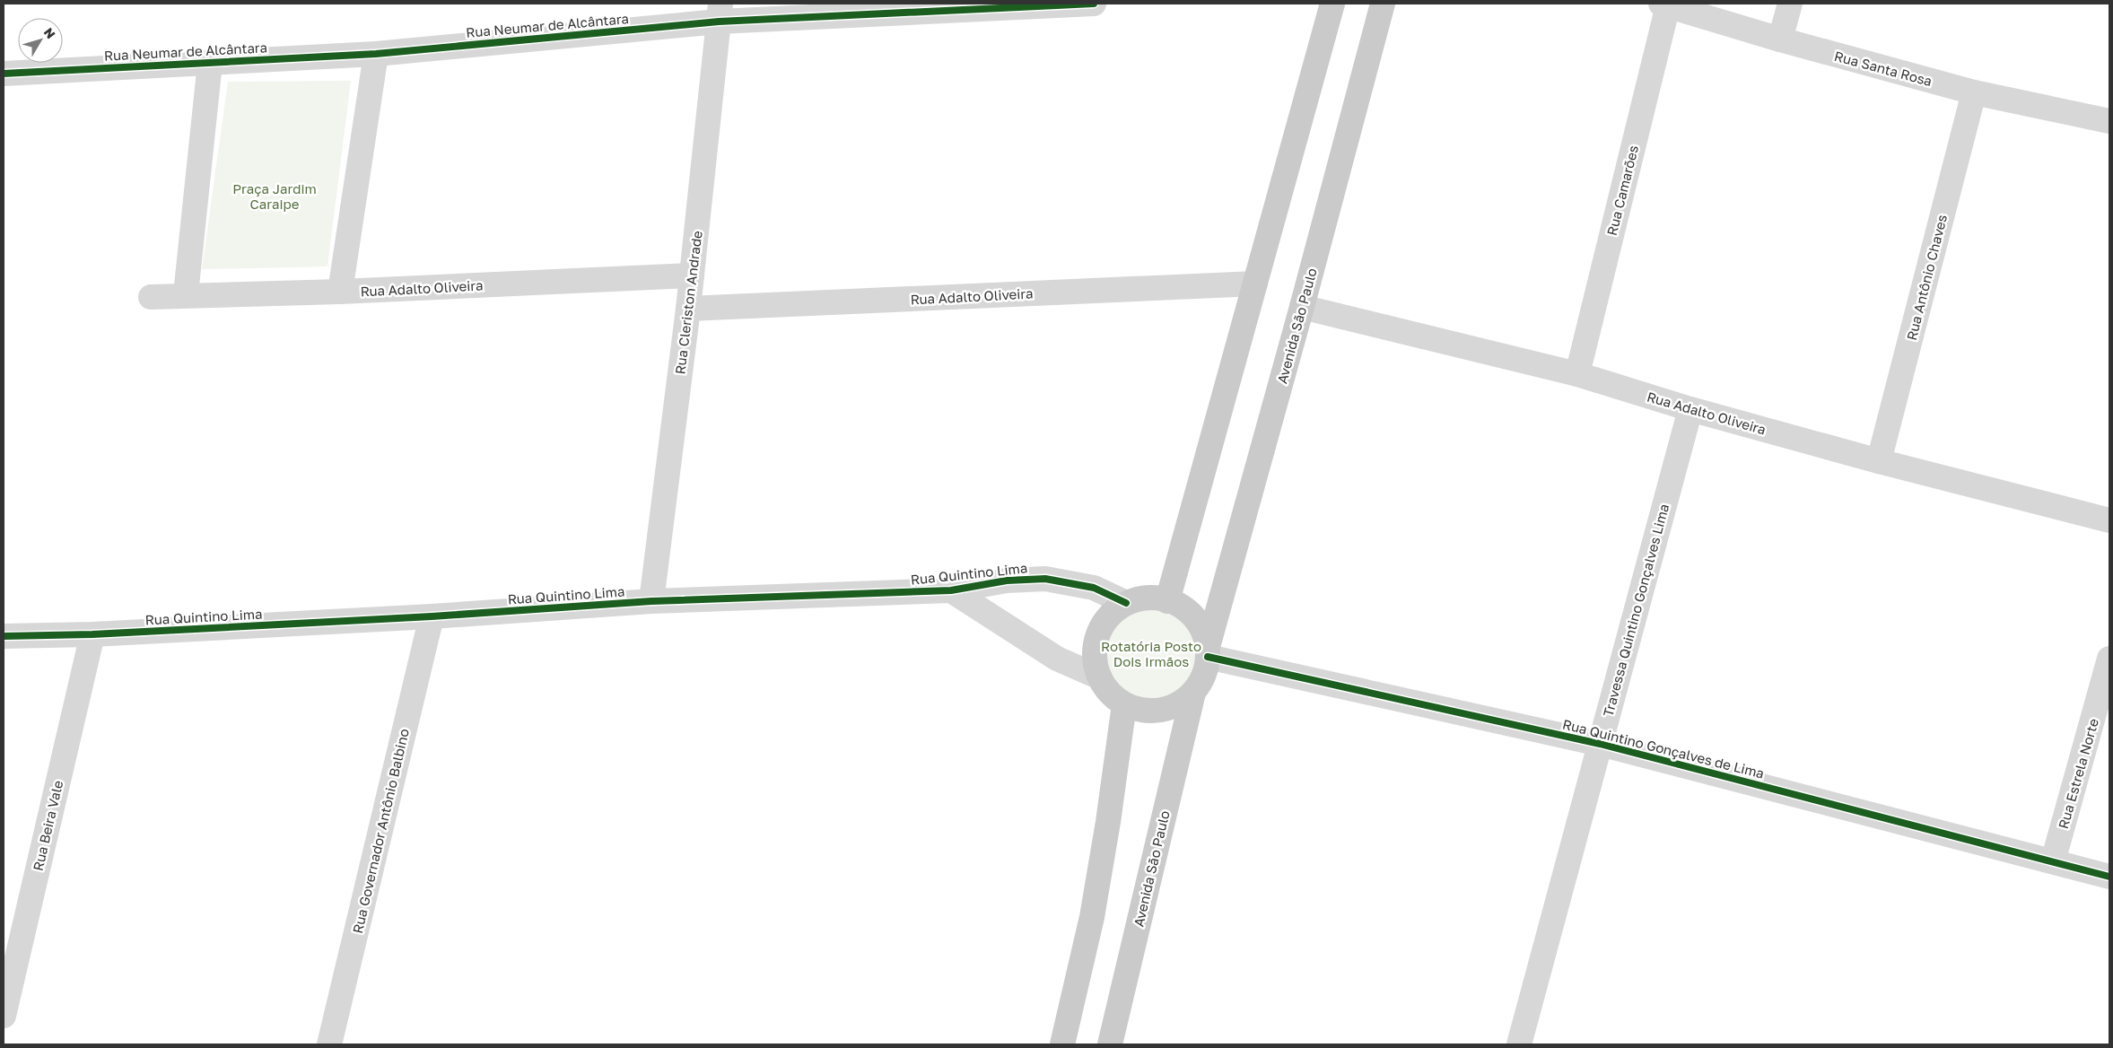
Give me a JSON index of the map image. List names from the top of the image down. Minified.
{"streets":{"main road":["Avenida São Paulo"],"street":["Rua Neumar de Alcântara","Rua Santa Rosa","Rua Camarões","Rua Antônio Chaves","Rua Adalto Oliveira","Rua Cleriston Andrade","Rua Quintino Lima","Travessa Quintino Gonçalves Lima","Rua Quintino Gonçalves de Lima","Rua Estrela Norte","Rua Beira Vale","Rua Governador Antônio Balbino"]},"crossings":[["Rua Neumar de Alcântara","Rua Cleriston Andrade"],["Rua Santa Rosa","Rua Camarões"],["Rua Santa Rosa","Rua Antônio Chaves"],["Rua Camarões","Rua Adalto Oliveira"],["Rua Antônio Chaves","Rua Adalto Oliveira"],["Rua Adalto Oliveira","Rua Cleriston Andrade"],["Rua Adalto Oliveira","Avenida São Paulo"],["Rua Adalto Oliveira","Travessa Quintino Gonçalves Lima"],["Rua Cleriston Andrade","Rua Quintino Lima"],["Avenida São Paulo","Rua Quintino Lima"],["Avenida São Paulo","Rua Quintino Gonçalves de Lima"],["Rua Quintino Lima","Rua Quintino Gonçalves de Lima"],["Rua Quintino Lima","Rua Beira Vale"],["Rua Quintino Lima","Rua Governador Antônio Balbino"],["Travessa Quintino Gonçalves Lima","Rua Quintino Gonçalves de Lima"],["Rua Quintino Gonçalves de Lima","Rua Estrela Norte"]],"parks":["Praça Jardim Caraipe","Rotatória Posto Dois Irmãos"],"north":"top right"}
